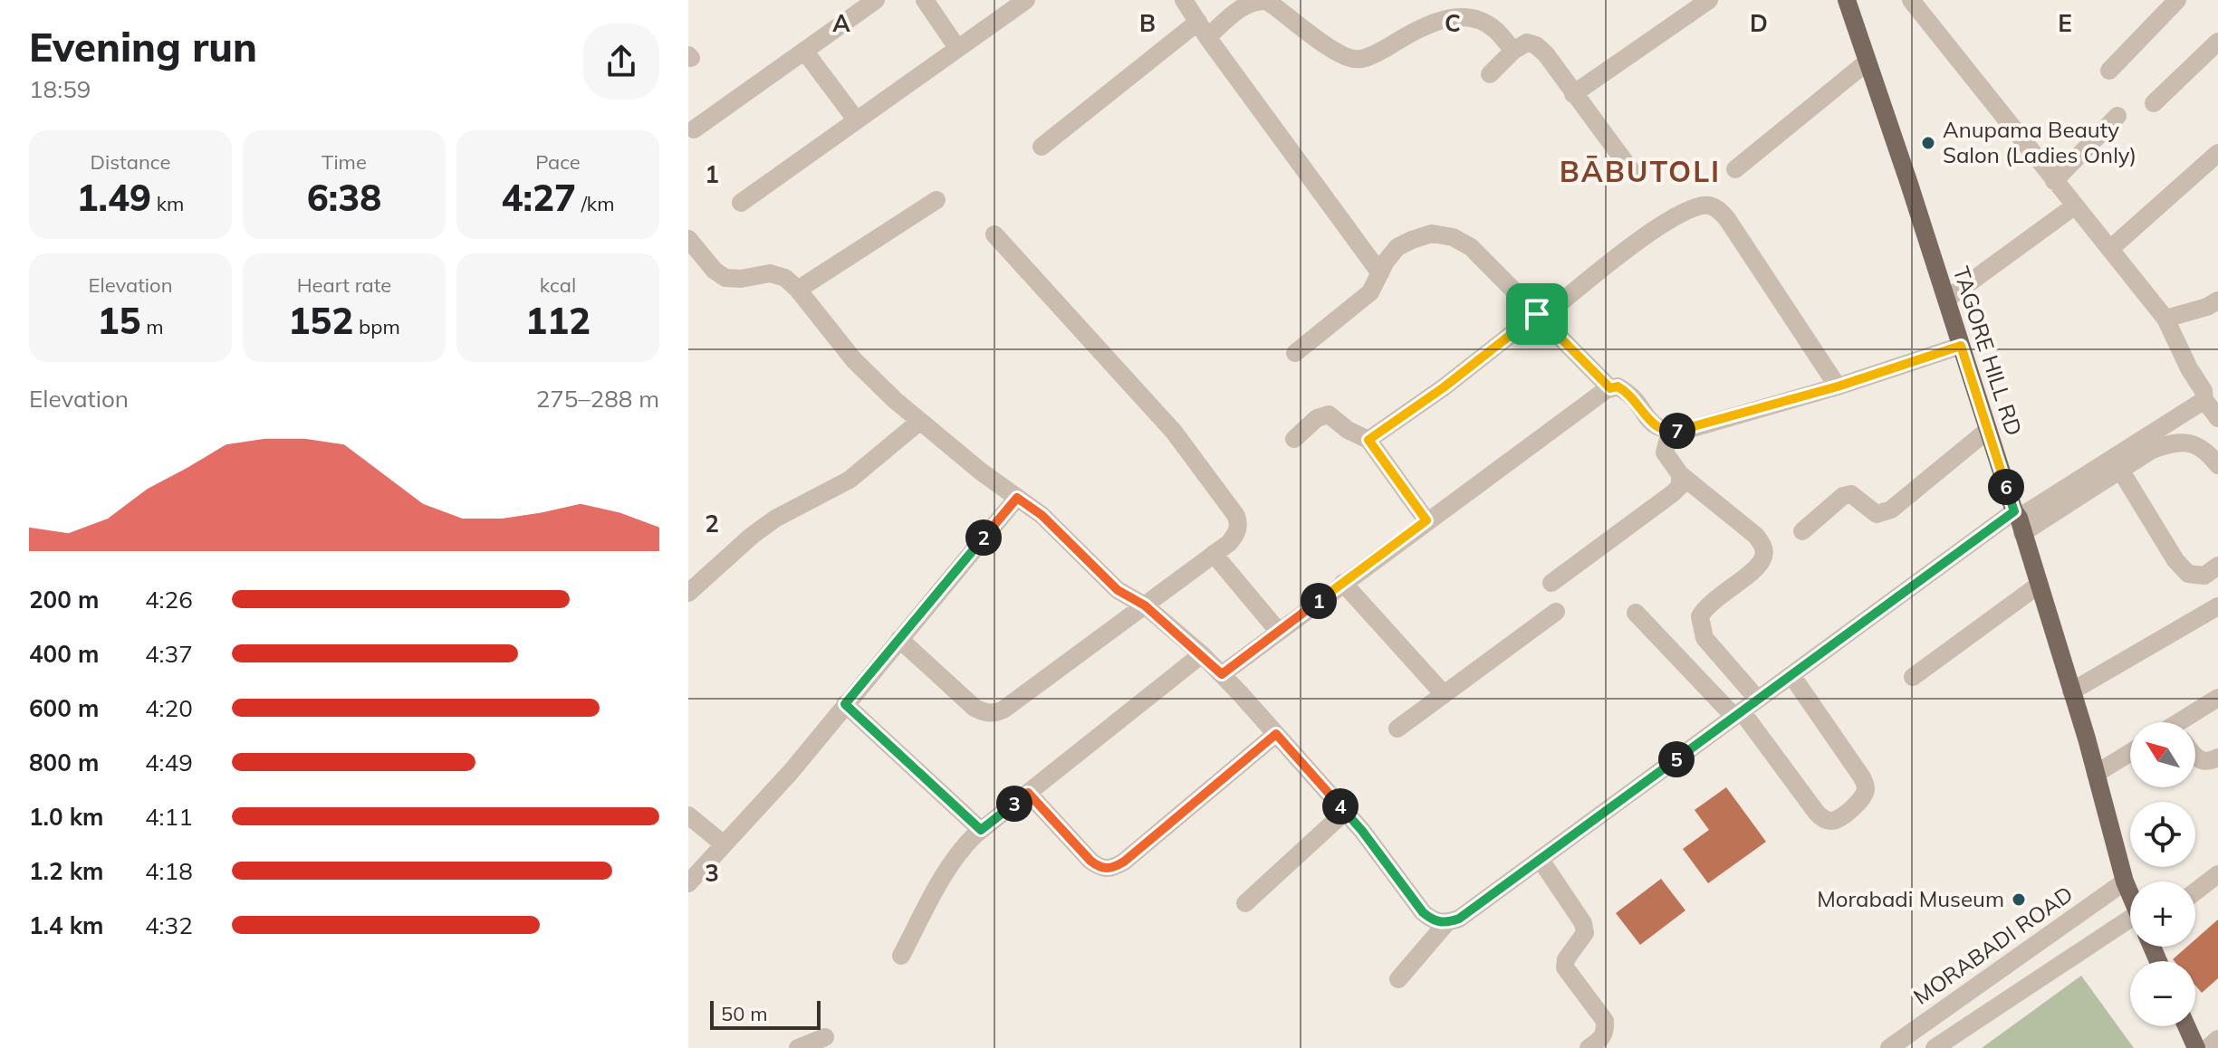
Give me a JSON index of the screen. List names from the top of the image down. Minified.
{"streets":{"main road":["TAGORE HILL RD"],"street":["MORABADI ROAD"]},"crossings":[["TAGORE HILL RD","MORABADI ROAD"]],"districts":["BĀBUTOLI"],"places":["Anupama Beauty Salon (Ladies Only)","Morabadi Museum"],"scale_bar":"50 m","north":"top left","page":{"heading":["Evening run","18:59"],"stats":[["Distance","1.49 km"],["Time","6:38"],["Pace","4:27 /km"],["Elevation","15 m"],["Heart rate","152 bpm"],["kcal","112"]],"chart":["Elevation","275–288 m"],"pins":["7","6","2","1","5","3","4"],"list":[{"name":"200 m","note":"4:26"},{"name":"400 m","note":"4:37"},{"name":"600 m","note":"4:20"},{"name":"800 m","note":"4:49"},{"name":"1.0 km","note":"4:11"},{"name":"1.2 km","note":"4:18"},{"name":"1.4 km","note":"4:32"}],"map_buttons":["+","−"],"scale":"50 m"},"grid":{"columns":["A","B","C","D","E"],"rows":["1","2","3"]}}
